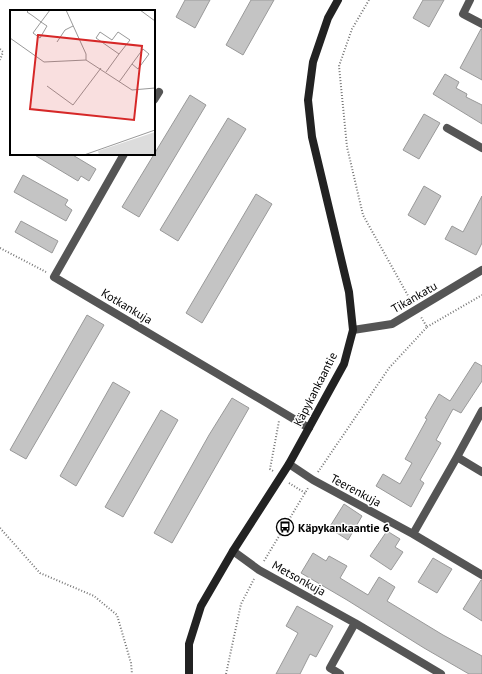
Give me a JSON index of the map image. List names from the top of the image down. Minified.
{"streets":{"street":["Tikankatu","Kotkankuja","Käpykankaantie","Teerenkuja","Metsonkuja"]},"crossings":[["Tikankatu","Käpykankaantie"],["Kotkankuja","Käpykankaantie"],["Käpykankaantie","Teerenkuja"],["Käpykankaantie","Metsonkuja"]],"places":{"bus stop":["Käpykankaantie 6"]}}
